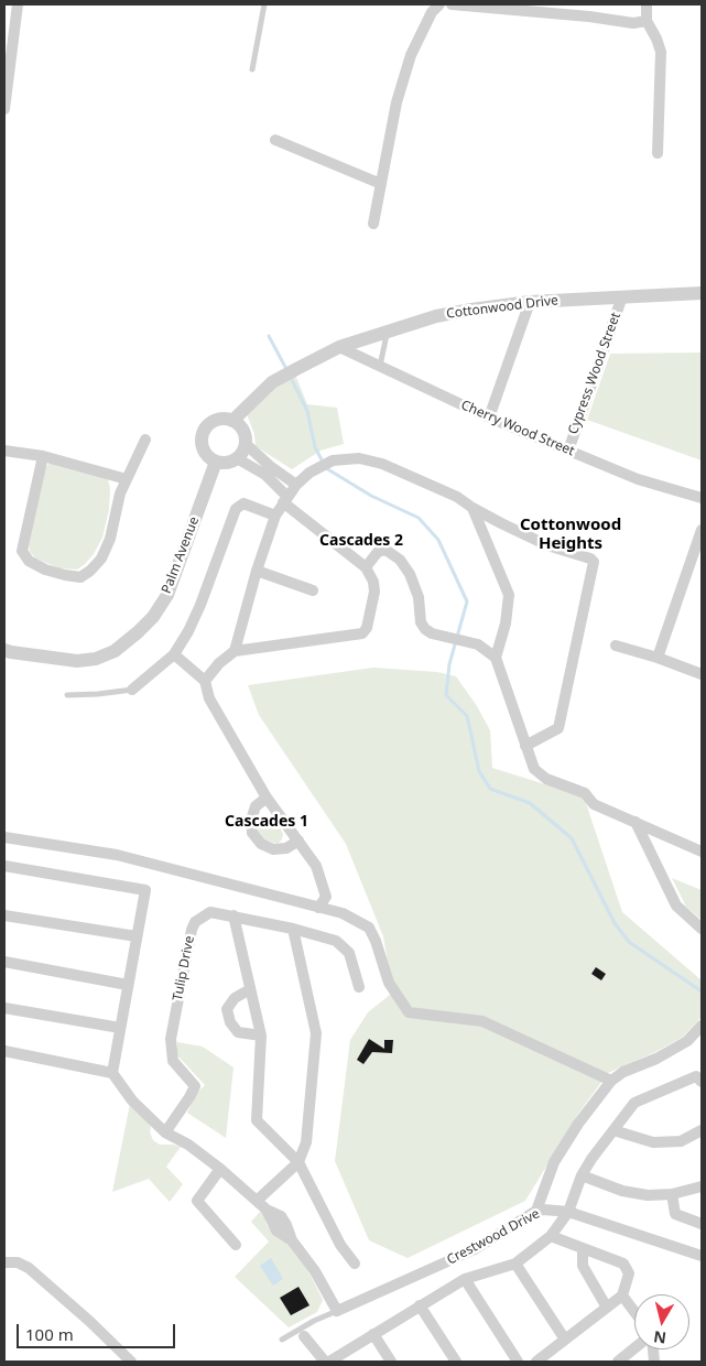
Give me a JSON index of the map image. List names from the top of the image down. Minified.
{"streets":{"street":["Cottonwood Drive","Cypress Wood Street","Cherry Wood Street","Palm Avenue","Tulip Drive","Crestwood Drive"]},"crossings":[["Cottonwood Drive","Cypress Wood Street"],["Cottonwood Drive","Cherry Wood Street"],["Cottonwood Drive","Palm Avenue"],["Cypress Wood Street","Cherry Wood Street"]],"districts":["Cottonwood Heights","Cascades 2","Cascades 1"],"scale_bar":"100 m","north":"bottom"}
